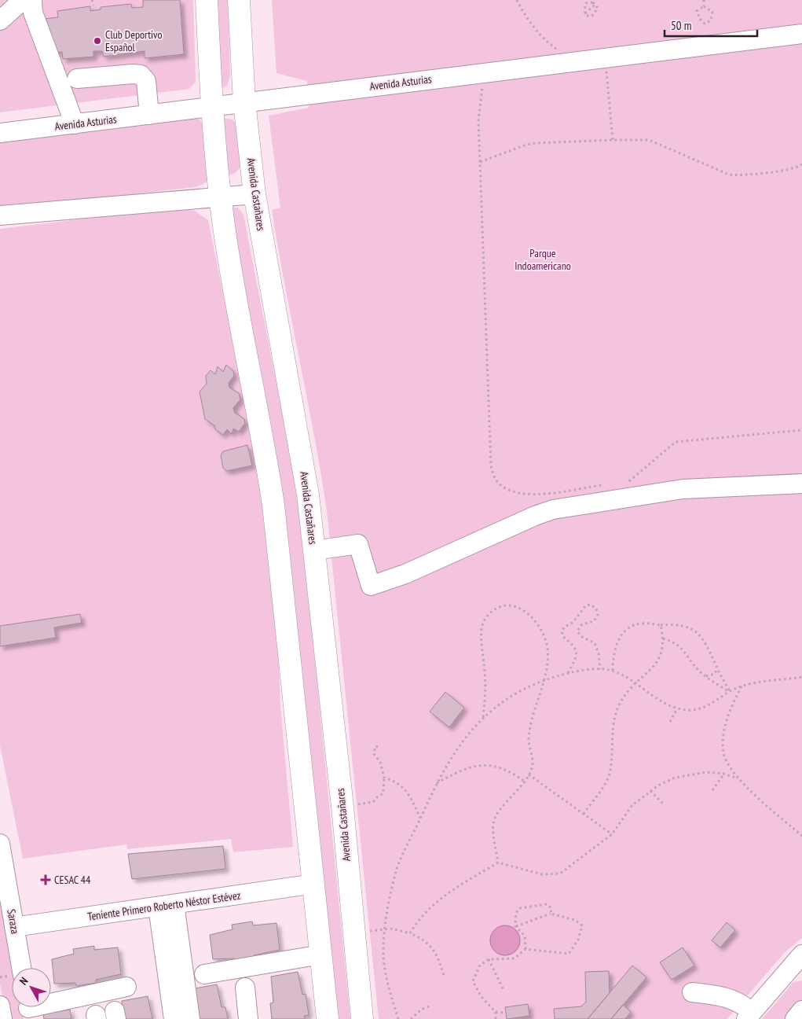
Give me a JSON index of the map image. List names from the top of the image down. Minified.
{"streets":{"main road":["Avenida Castañares"],"street":["Avenida Asturias","Teniente Primero Roberto Néstor Estévez","Saraza"]},"crossings":[["Avenida Asturias","Avenida Castañares"],["Teniente Primero Roberto Néstor Estévez","Saraza"]],"parks":["Parque Indoamericano"],"places":{"other":["Club Deportivo Español"],"health":["CESAC 44"]},"scale_bar":"50 m","north":"top left"}
